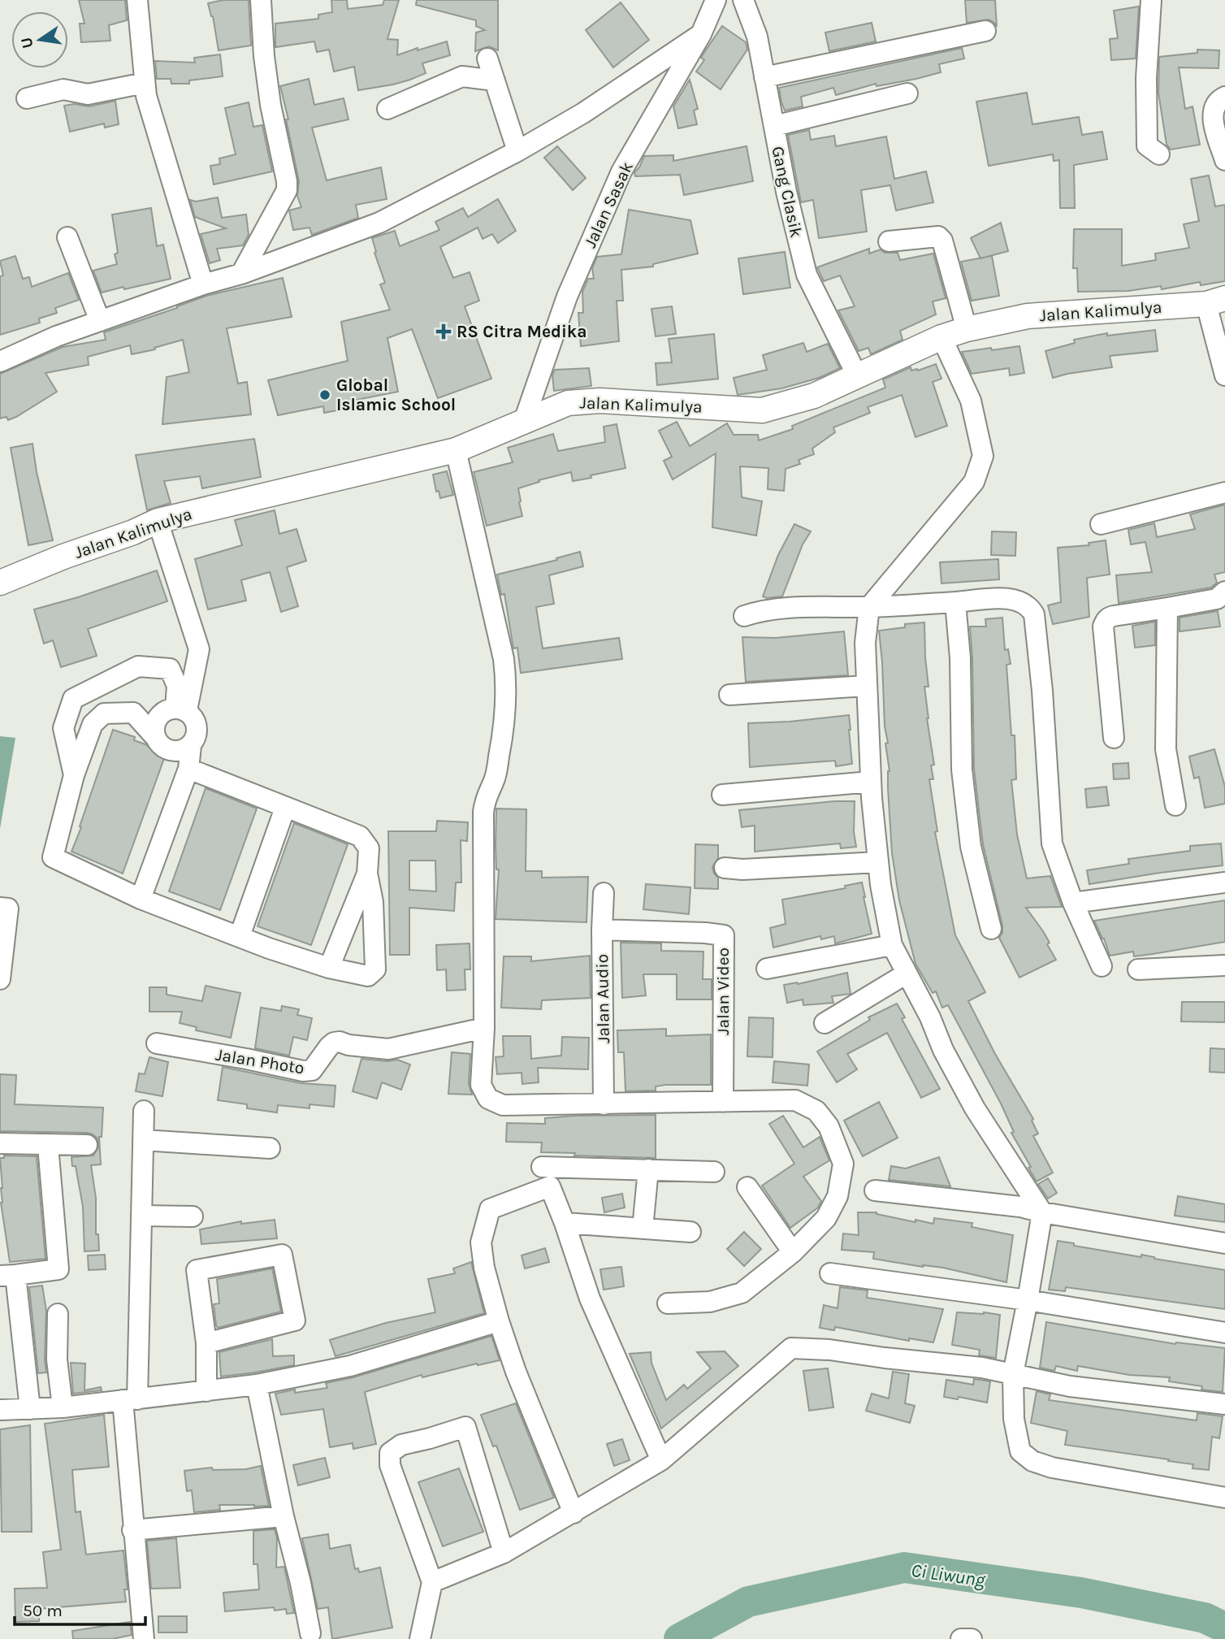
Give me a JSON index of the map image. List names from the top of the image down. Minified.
{"streets":{"street":["Gang Clasik","Jalan Sasak","Jalan Kalimulya","Jalan Video","Jalan Audio","Jalan Photo"]},"crossings":[["Gang Clasik","Jalan Kalimulya"],["Jalan Sasak","Jalan Kalimulya"],["Jalan Video","Jalan Audio"]],"water":["Ci Liwung"],"places":{"health":["RS Citra Medika"],"other":["Global Islamic School"]},"scale_bar":"50 m","north":"left"}
